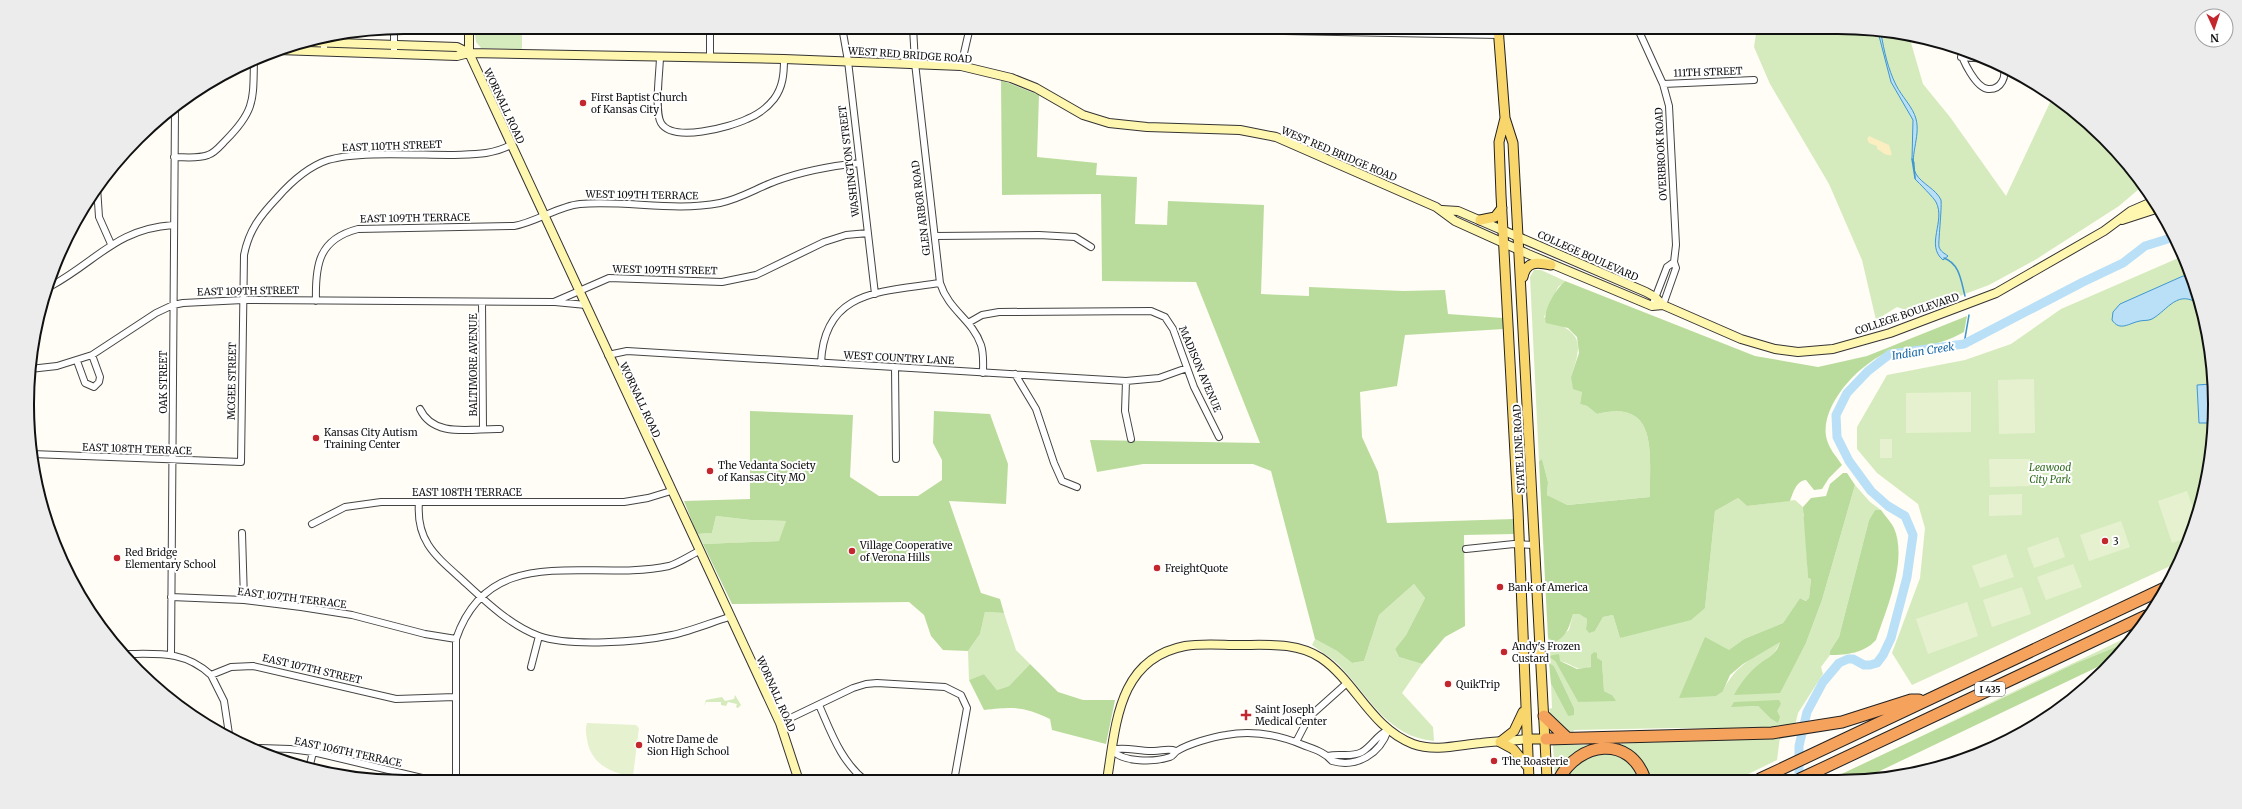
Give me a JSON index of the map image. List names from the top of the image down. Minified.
{"streets":{"highway":["I 435"],"main road":["WEST RED BRIDGE ROAD","WORNALL ROAD","COLLEGE BOULEVARD","STATE LINE ROAD"],"street":["111TH STREET","EAST 110TH STREET","OVERBROOK ROAD","WASHINGTON STREET","WEST 109TH TERRACE","GLEN ARBOR ROAD","EAST 109TH TERRACE","WEST 109TH STREET","EAST 109TH STREET","WEST COUNTRY LANE","BALTIMORE AVENUE","MADISON AVENUE","MCGEE STREET","OAK STREET","EAST 108TH TERRACE","EAST 107TH TERRACE","EAST 107TH STREET","EAST 106TH TERRACE"]},"crossings":[["WEST RED BRIDGE ROAD","WORNALL ROAD"],["WEST RED BRIDGE ROAD","WASHINGTON STREET"],["WEST RED BRIDGE ROAD","GLEN ARBOR ROAD"],["WEST RED BRIDGE ROAD","COLLEGE BOULEVARD"],["WEST RED BRIDGE ROAD","STATE LINE ROAD"],["111TH STREET","OVERBROOK ROAD"],["WORNALL ROAD","EAST 110TH STREET"],["WORNALL ROAD","WEST 109TH TERRACE"],["WORNALL ROAD","WEST 109TH STREET"],["WORNALL ROAD","WEST COUNTRY LANE"],["WORNALL ROAD","EAST 108TH TERRACE"],["EAST 110TH STREET","EAST 109TH STREET"],["EAST 110TH STREET","MCGEE STREET"],["OVERBROOK ROAD","COLLEGE BOULEVARD"],["WASHINGTON STREET","WEST 109TH TERRACE"],["WASHINGTON STREET","WEST 109TH STREET"],["WEST 109TH TERRACE","EAST 109TH TERRACE"],["GLEN ARBOR ROAD","WEST COUNTRY LANE"],["GLEN ARBOR ROAD","MADISON AVENUE"],["EAST 109TH TERRACE","EAST 109TH STREET"],["COLLEGE BOULEVARD","STATE LINE ROAD"],["WEST 109TH STREET","EAST 109TH STREET"],["WEST 109TH STREET","BALTIMORE AVENUE"],["EAST 109TH STREET","BALTIMORE AVENUE"],["EAST 109TH STREET","MCGEE STREET"],["EAST 109TH STREET","OAK STREET"],["WEST COUNTRY LANE","MADISON AVENUE"],["MCGEE STREET","EAST 108TH TERRACE"],["OAK STREET","EAST 108TH TERRACE"],["OAK STREET","EAST 107TH TERRACE"]],"water":["Indian Creek"],"parks":["Leawood City Park"],"places":{"other":["First Baptist Church of Kansas City","Kansas City Autism Training Center","The Vedanta Society of Kansas City MO","3","Village Cooperative of Verona Hills","Red Bridge Elementary School","FreightQuote","Bank of America","Andy's Frozen Custard","QuikTrip","Notre Dame de Sion High School","The Roasterie"],"health":["Saint Joseph Medical Center"]},"north":"bottom"}
